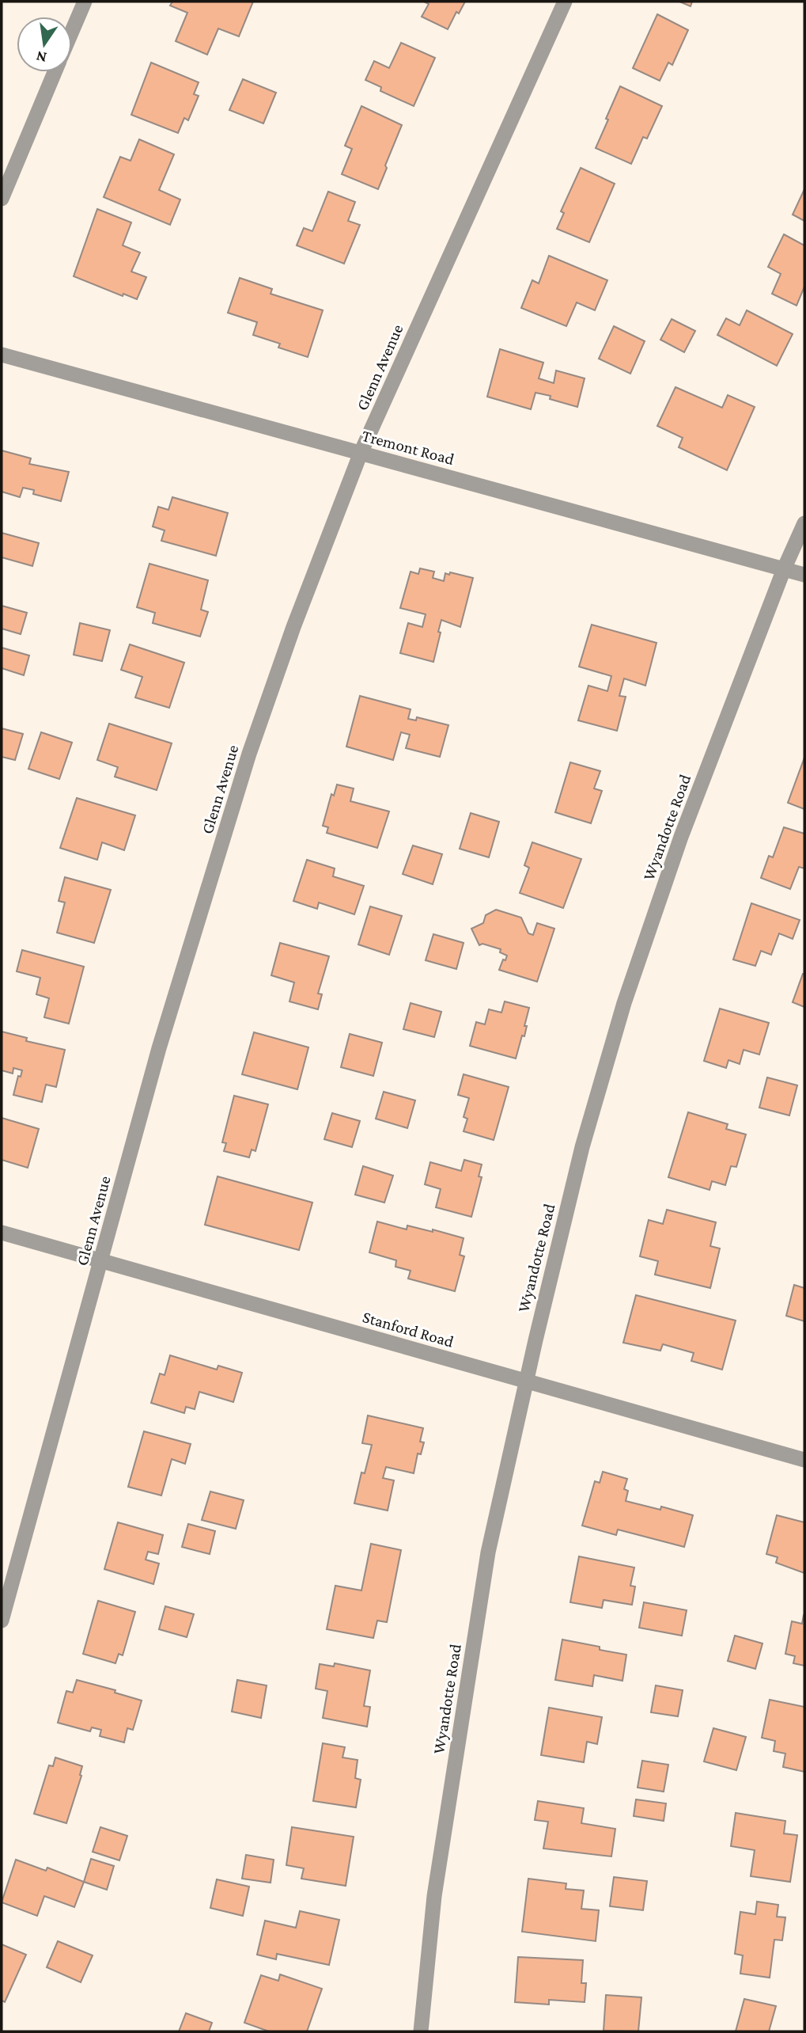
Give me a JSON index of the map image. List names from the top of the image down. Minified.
{"streets":{"street":["Glenn Avenue","Tremont Road","Wyandotte Road","Stanford Road"]},"crossings":[["Glenn Avenue","Tremont Road"],["Glenn Avenue","Stanford Road"],["Tremont Road","Wyandotte Road"],["Wyandotte Road","Stanford Road"]],"north":"bottom"}
